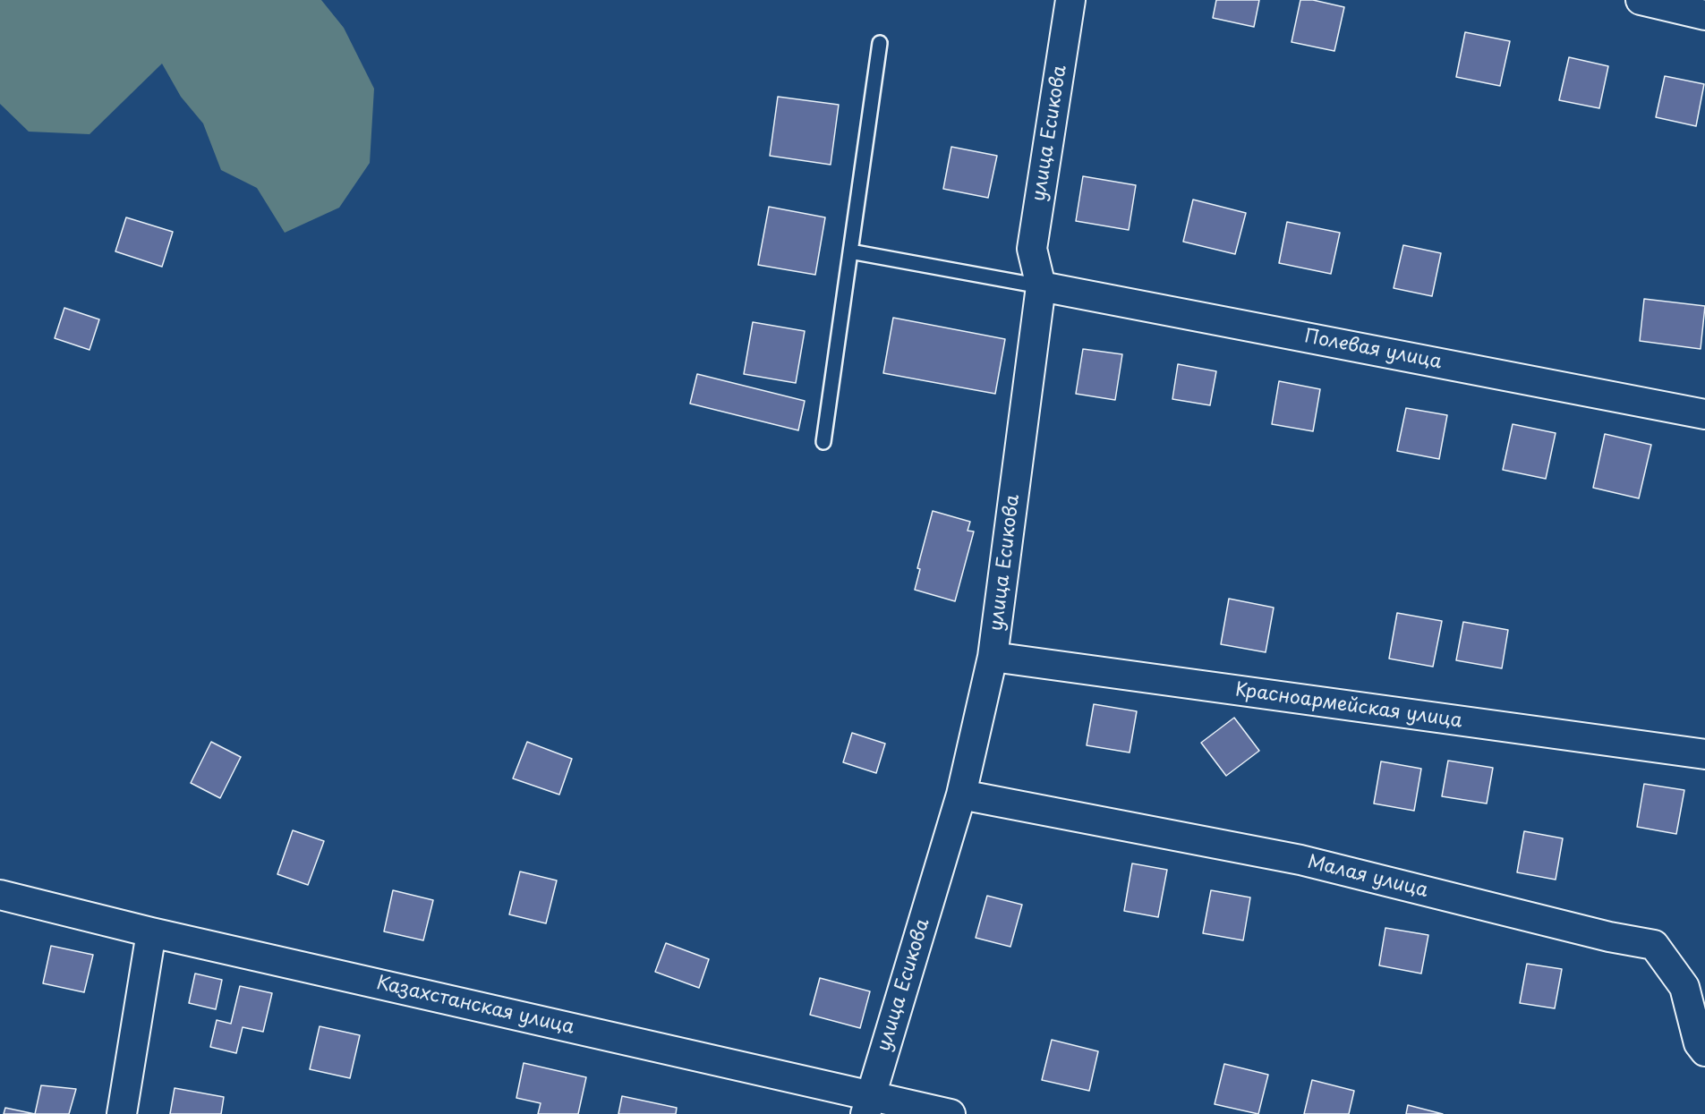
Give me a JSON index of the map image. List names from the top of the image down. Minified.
{"streets":{"street":["улица Есикова","Полевая улица","Красноармейская улица","Малая улица","Казахстанская улица"]},"crossings":[["улица Есикова","Полевая улица"],["улица Есикова","Красноармейская улица"],["улица Есикова","Малая улица"],["улица Есикова","Казахстанская улица"]]}
